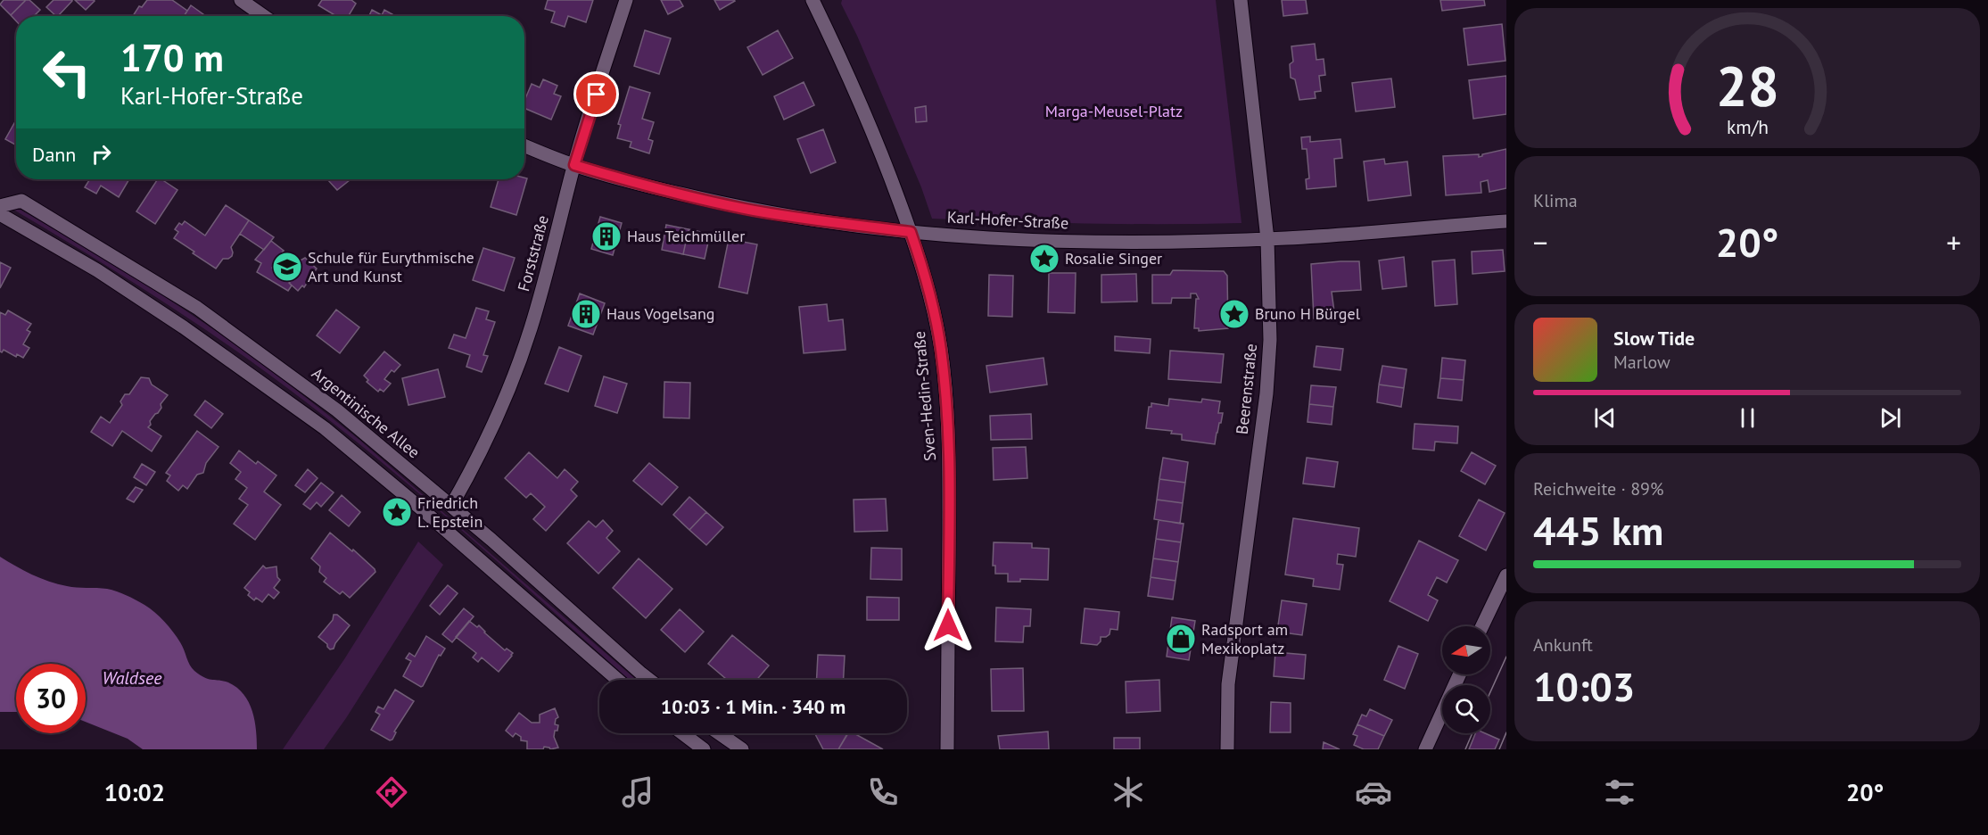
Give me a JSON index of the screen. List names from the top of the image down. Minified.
{"streets":{"street":["Karl-Hofer-Straße","Forststraße","Beerenstraße","Sven-Hedin-Straße","Argentinische Allee"]},"crossings":[["Karl-Hofer-Straße","Forststraße"],["Karl-Hofer-Straße","Beerenstraße"],["Karl-Hofer-Straße","Sven-Hedin-Straße"],["Forststraße","Argentinische Allee"]],"water":["Waldsee"],"parks":["Marga-Meusel-Platz"],"places":{"building":["Haus Teichmüller","Haus Vogelsang"],"place":["Rosalie Singer","Bruno H Bürgel","Friedrich L. Epstein"],"school or university":["Schule für Eurythmische Art und Kunst"],"shop":["Radsport am Mexikoplatz"]},"north":"left","page":{"turn":["170 m","Karl-Hofer-Straße"],"then":"Dann","tile":["Klima",["Reichweite · 89%","445 km"],["Ankunft","10:03"]],"heat":["−","20°","+"],"song":["Slow Tide","Marlow"],"limit":"30","trip":"10:03 · 1 Min. · 340 m","tabs":["10:02","20°"],"gauge":["28","km/h"]}}
